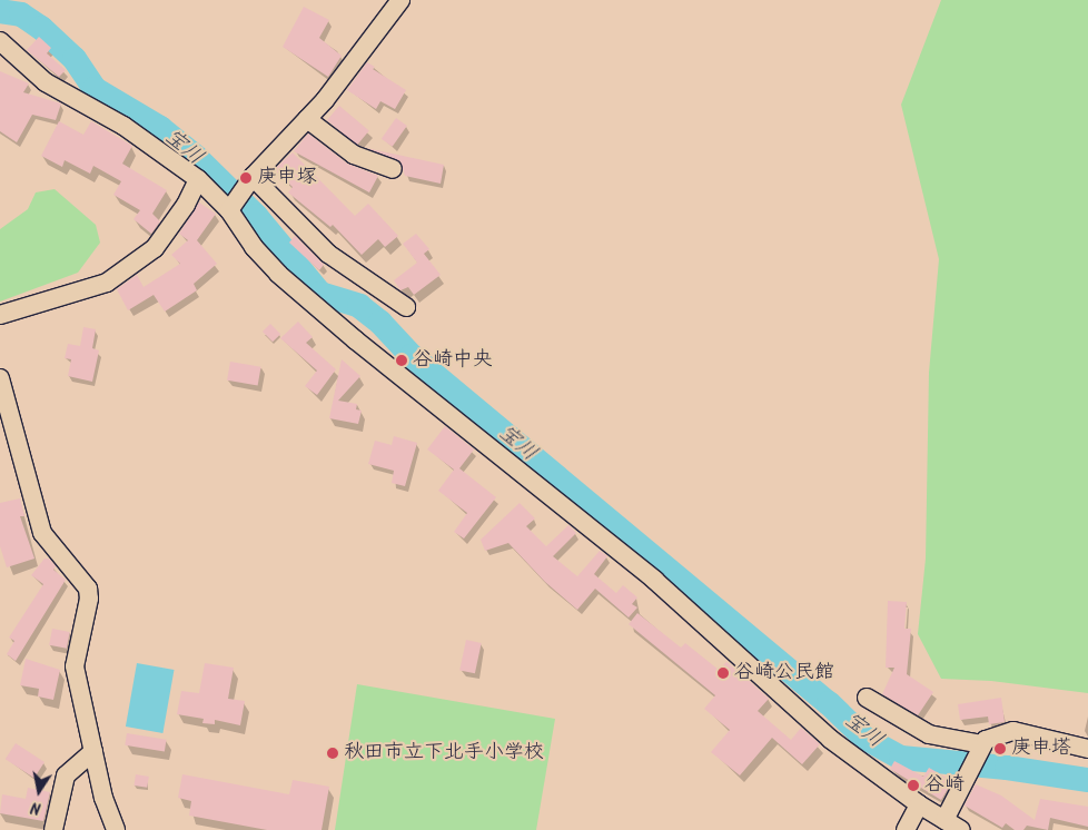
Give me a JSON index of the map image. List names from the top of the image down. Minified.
{"water":["宝川"],"places":["庚申塚","谷崎中央","谷崎公民館","庚申塔","秋田市立下北手小学校","谷崎"],"north":"bottom"}
